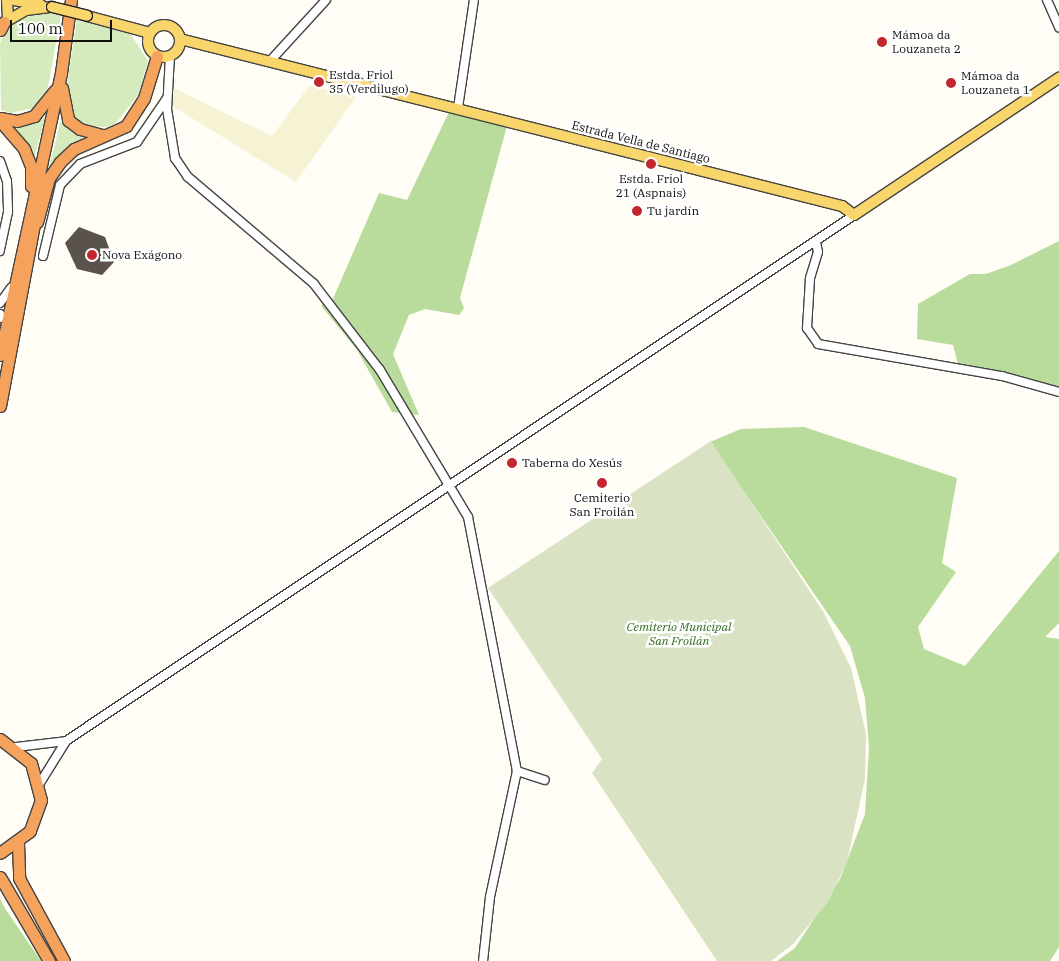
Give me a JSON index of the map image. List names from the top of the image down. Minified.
{"streets":{"main road":["Estrada Vella de Santiago"]},"parks":["Cemiterio Municipal San Froilán"],"places":["Mámoa da Louzaneta 2","Estda. Friol 35 (Verdilugo)","Mámoa da Louzaneta 1","Estda. Friol 21 (Aspnais)","Tu jardín","Nova Exágono","Taberna do Xesús","Cemiterio San Froilán"],"scale_bar":"100 m"}
